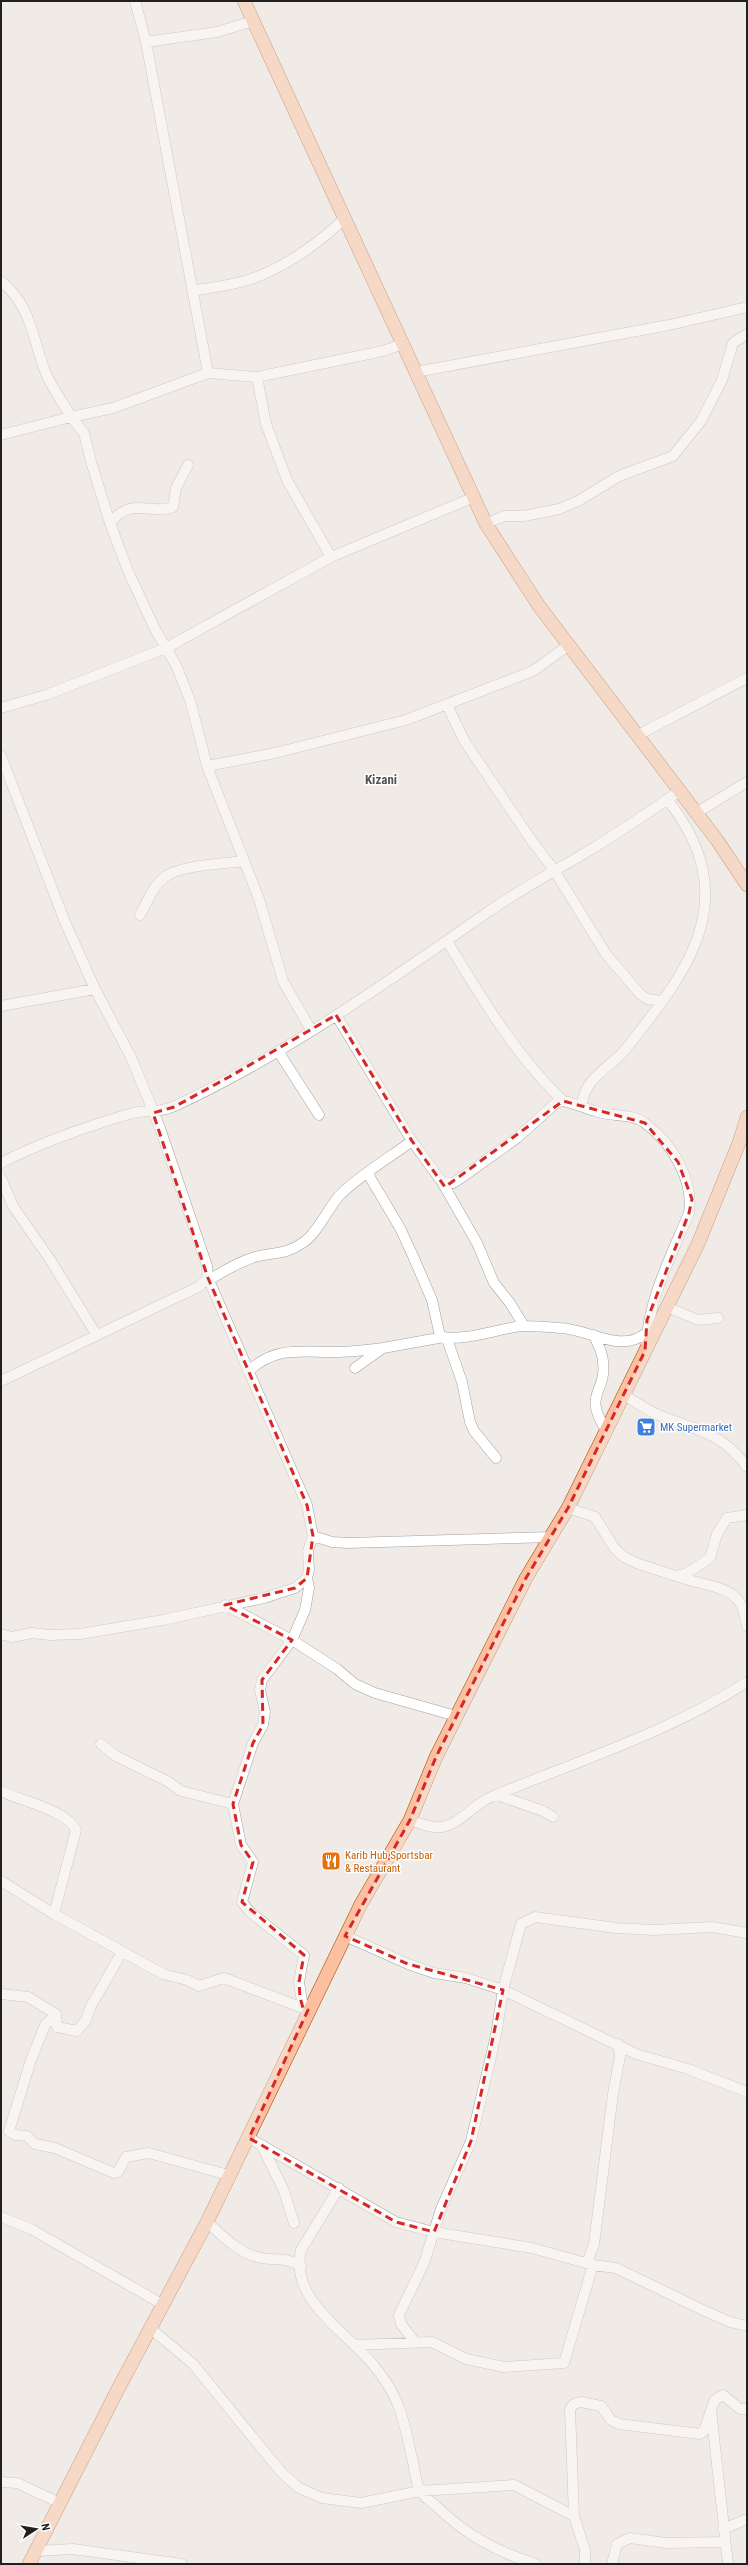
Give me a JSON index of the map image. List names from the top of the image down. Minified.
{"districts":["Kizani"],"places":{"supermarket":["MK Supermarket"],"restaurant":["Karib Hub Sportsbar & Restaurant"]},"north":"right"}
